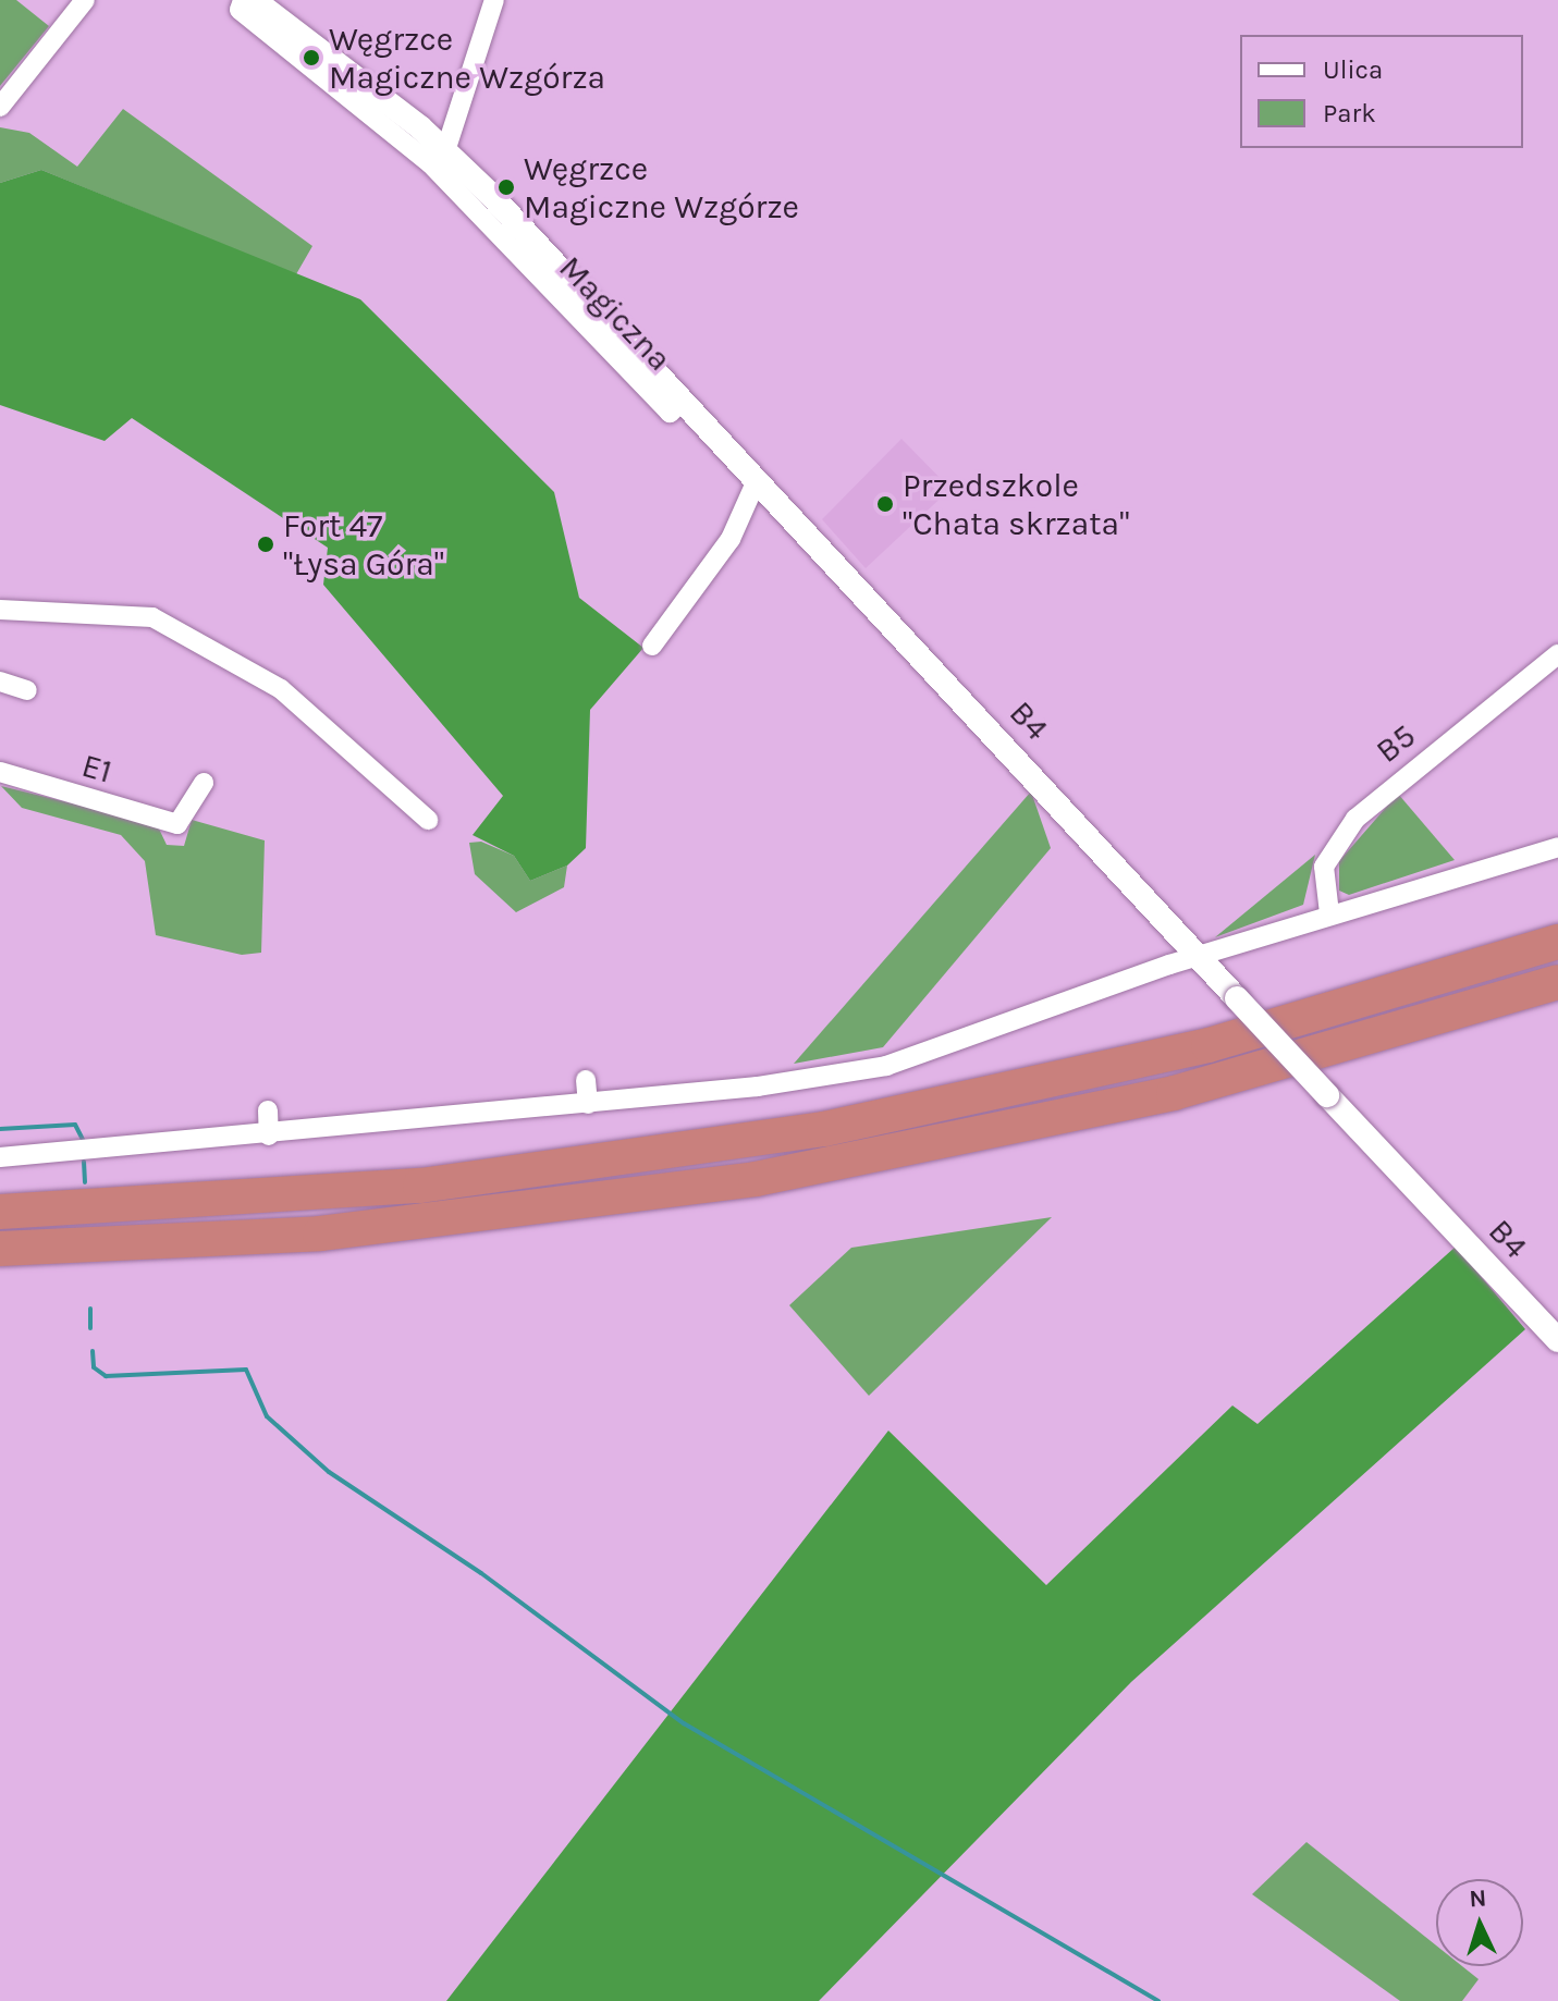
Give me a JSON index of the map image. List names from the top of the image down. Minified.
{"streets":{"street":["Magiczna","B4","B5","E1"]},"crossings":[["Magiczna","B4"]],"places":["Węgrzce Magiczne Wzgórza","Węgrzce Magiczne Wzgórze","Przedszkole \"Chata skrzata\"","Fort 47 \"Łysa Góra\""],"legend":["Ulica","Park"],"north":"top"}
